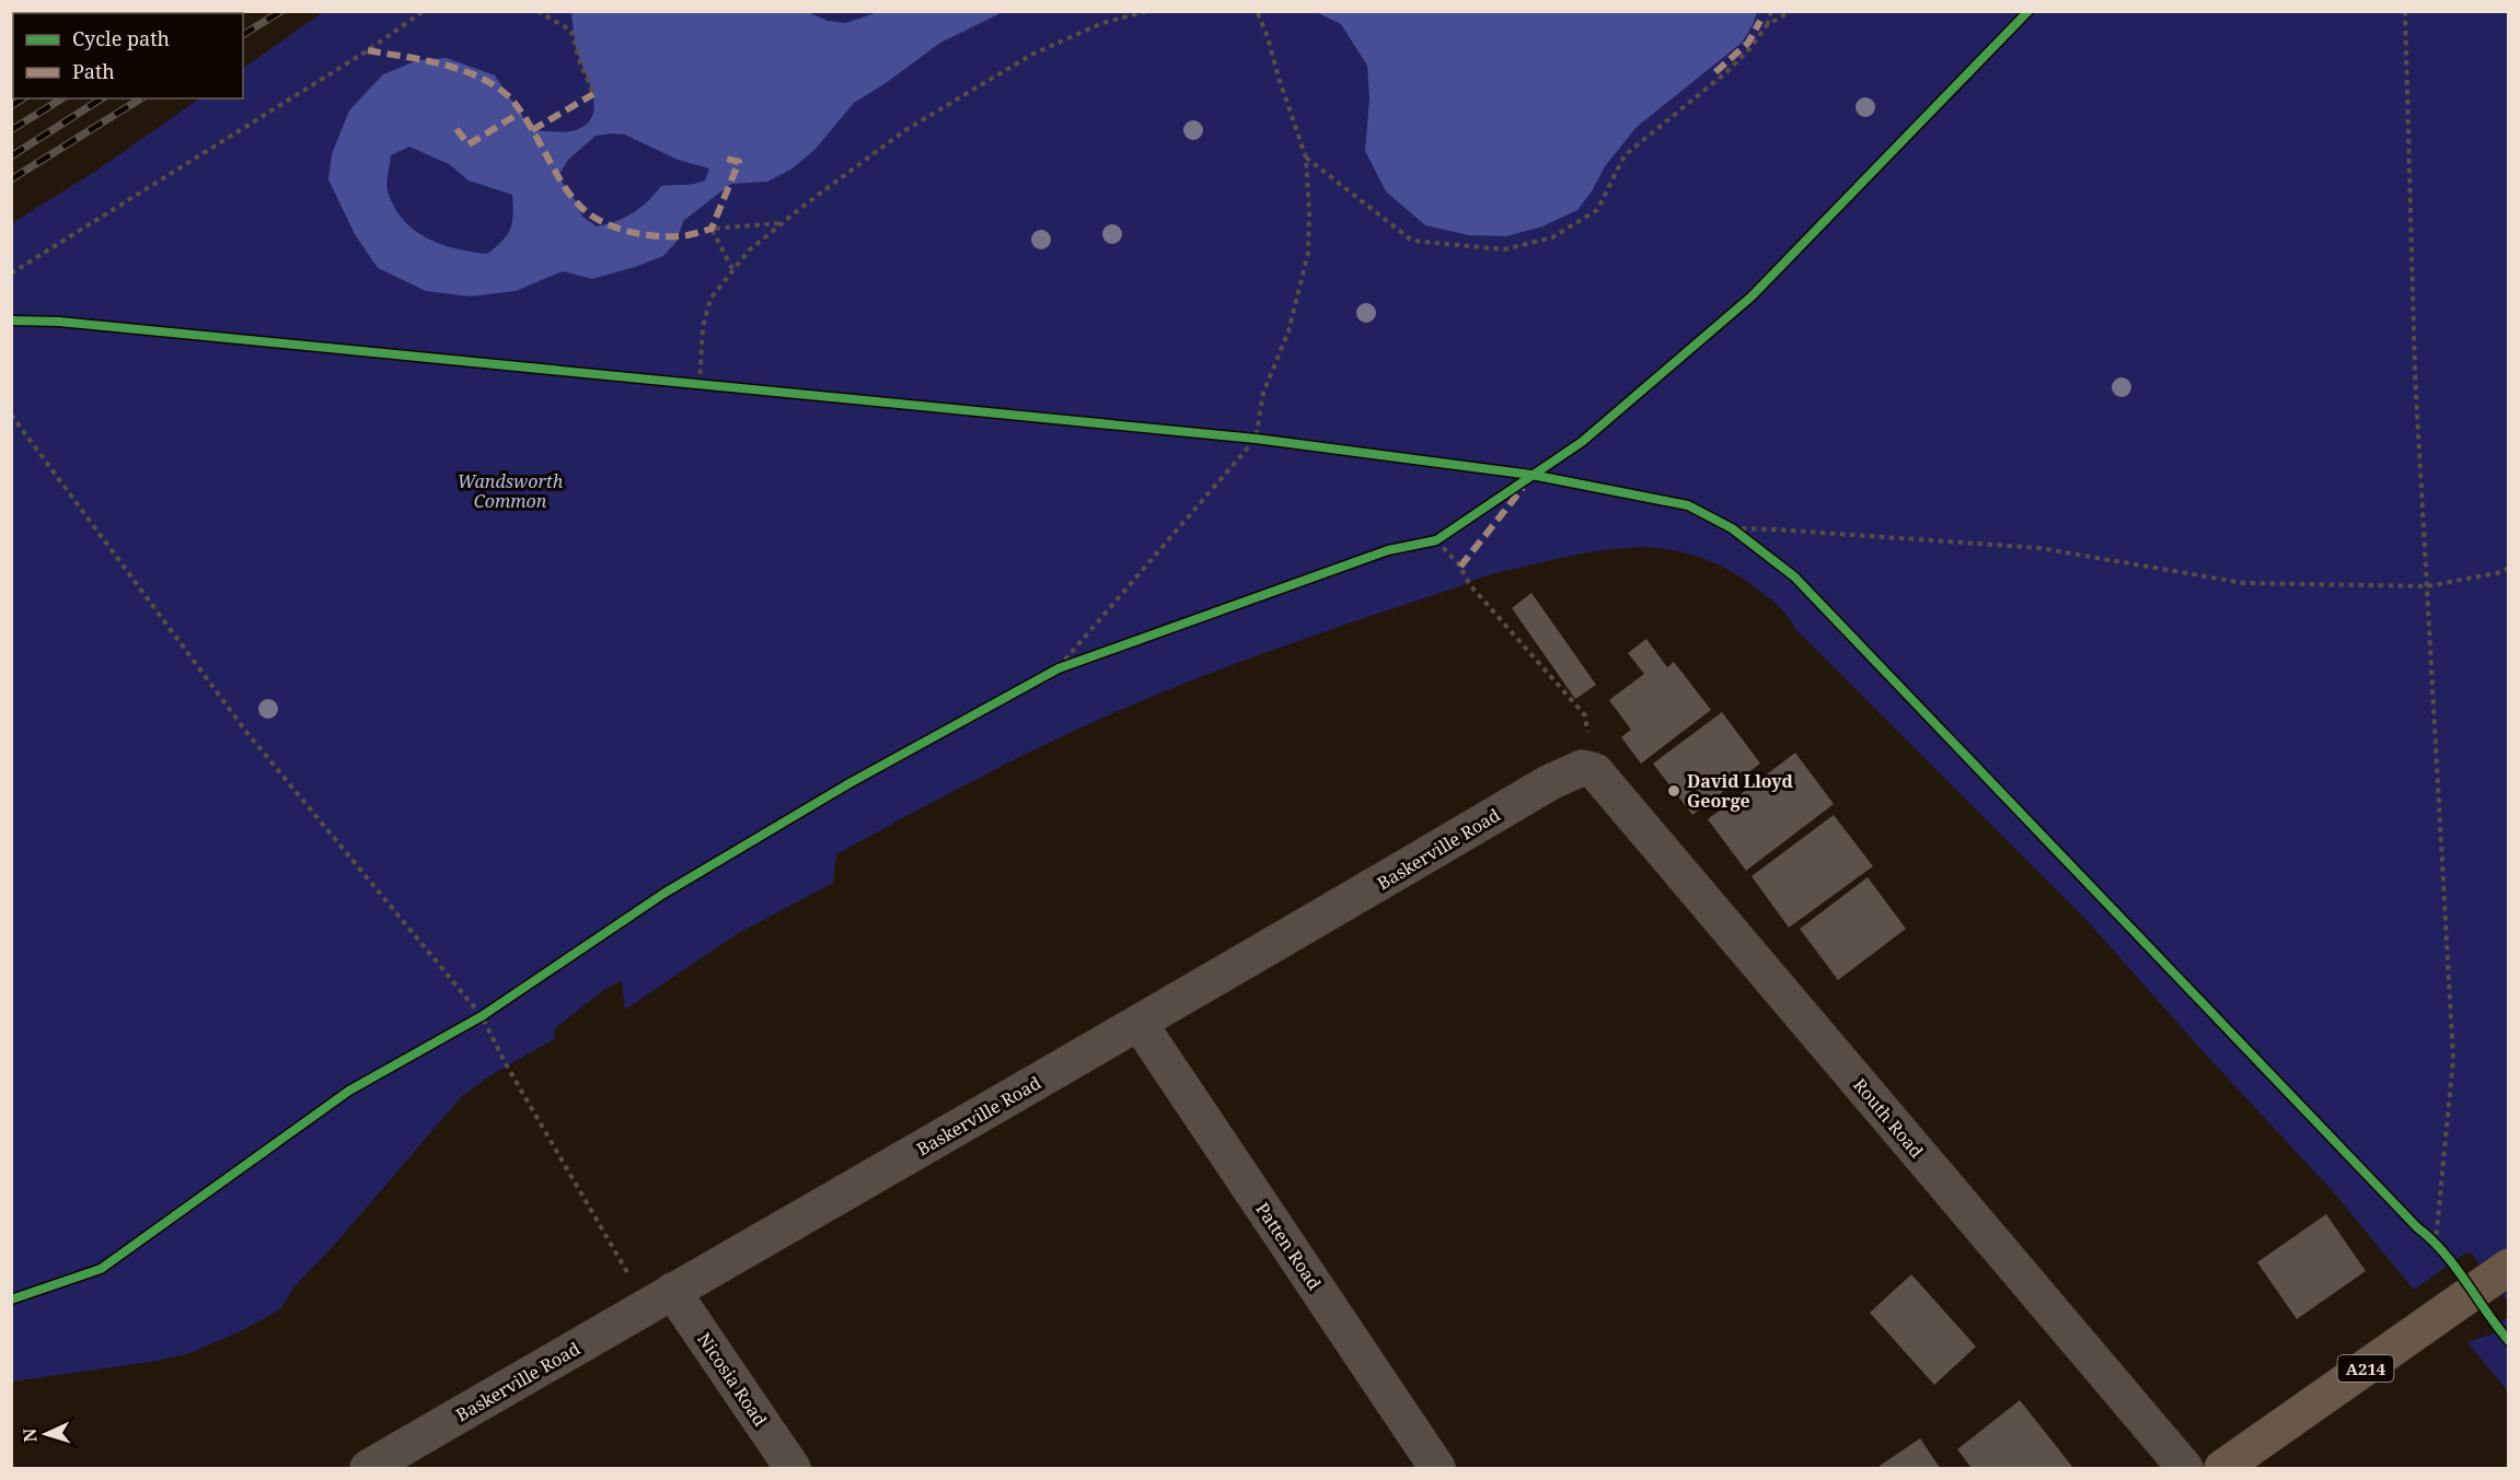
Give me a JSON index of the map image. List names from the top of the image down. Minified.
{"streets":{"highway":["A214"],"street":["Baskerville Road","Routh Road","Patten Road","Nicosia Road"]},"crossings":[["Baskerville Road","Routh Road"],["Baskerville Road","Patten Road"],["Baskerville Road","Nicosia Road"]],"parks":["Wandsworth Common"],"places":["David Lloyd George"],"legend":["Cycle path","Path"],"north":"left"}
